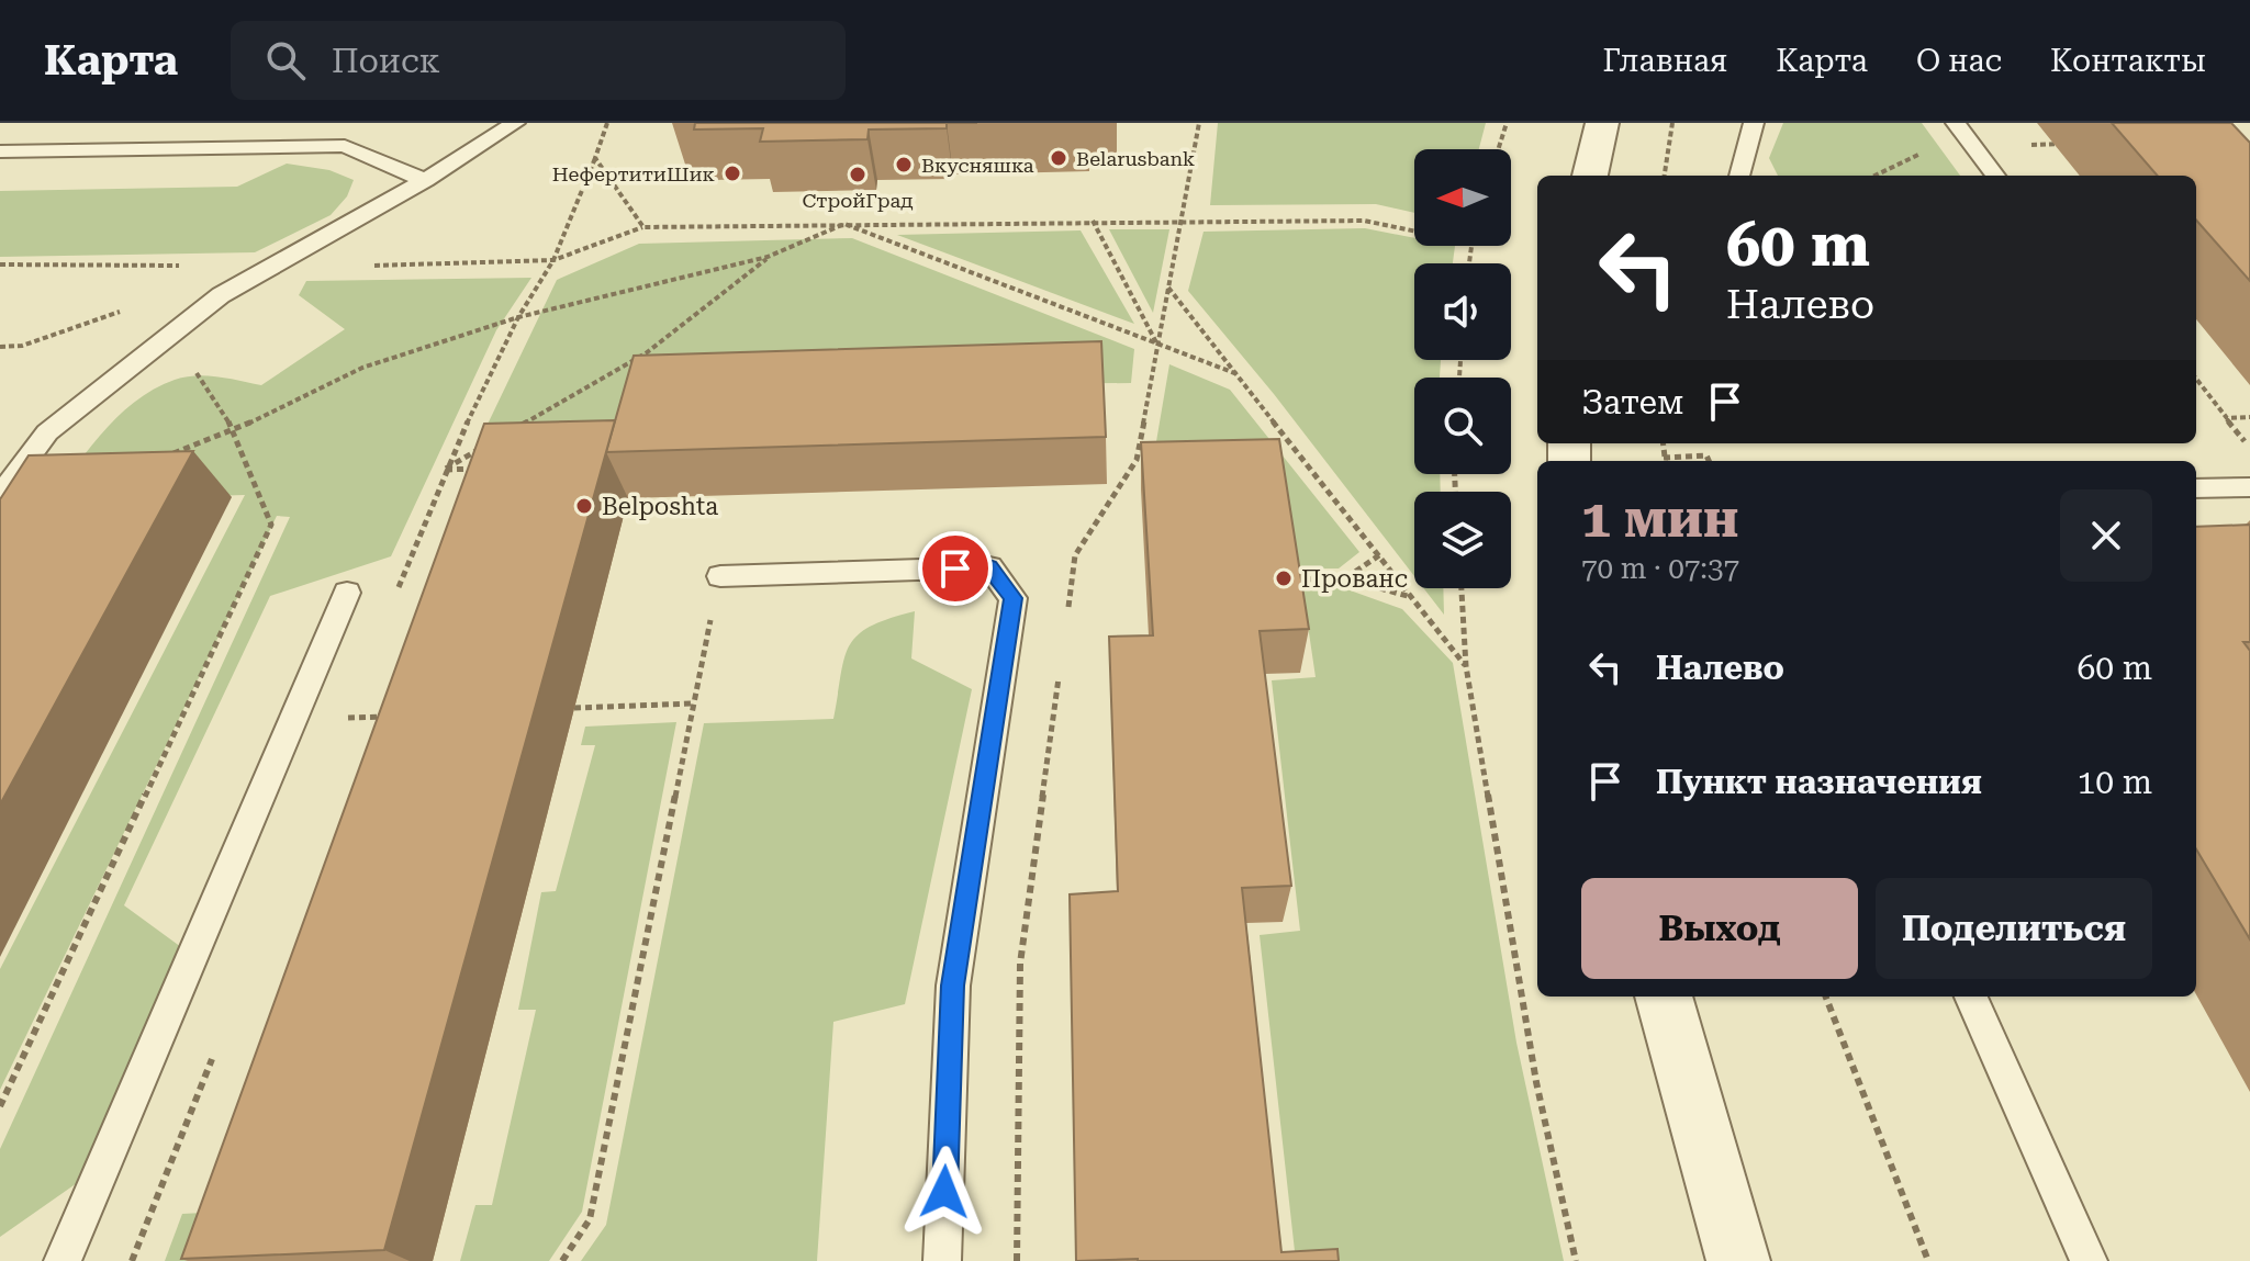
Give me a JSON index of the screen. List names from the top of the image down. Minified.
{"places":["Belarusbank","Вкусняшка","НефертитиШик","СтройГрад","Belposhta","Прованс"],"north":"left","page":{"header":"Карта","search":"Поиск","nav":["Главная","Карта","О нас","Контакты"],"turn":["60 m","Налево"],"then":"Затем","heading":["1 мин","70 m · 07:37"],"list":[{"name":"Налево","value":"60 m"},{"name":"Пункт назначения","value":"10 m"}],"buttons":["Выход","Поделиться"]}}
